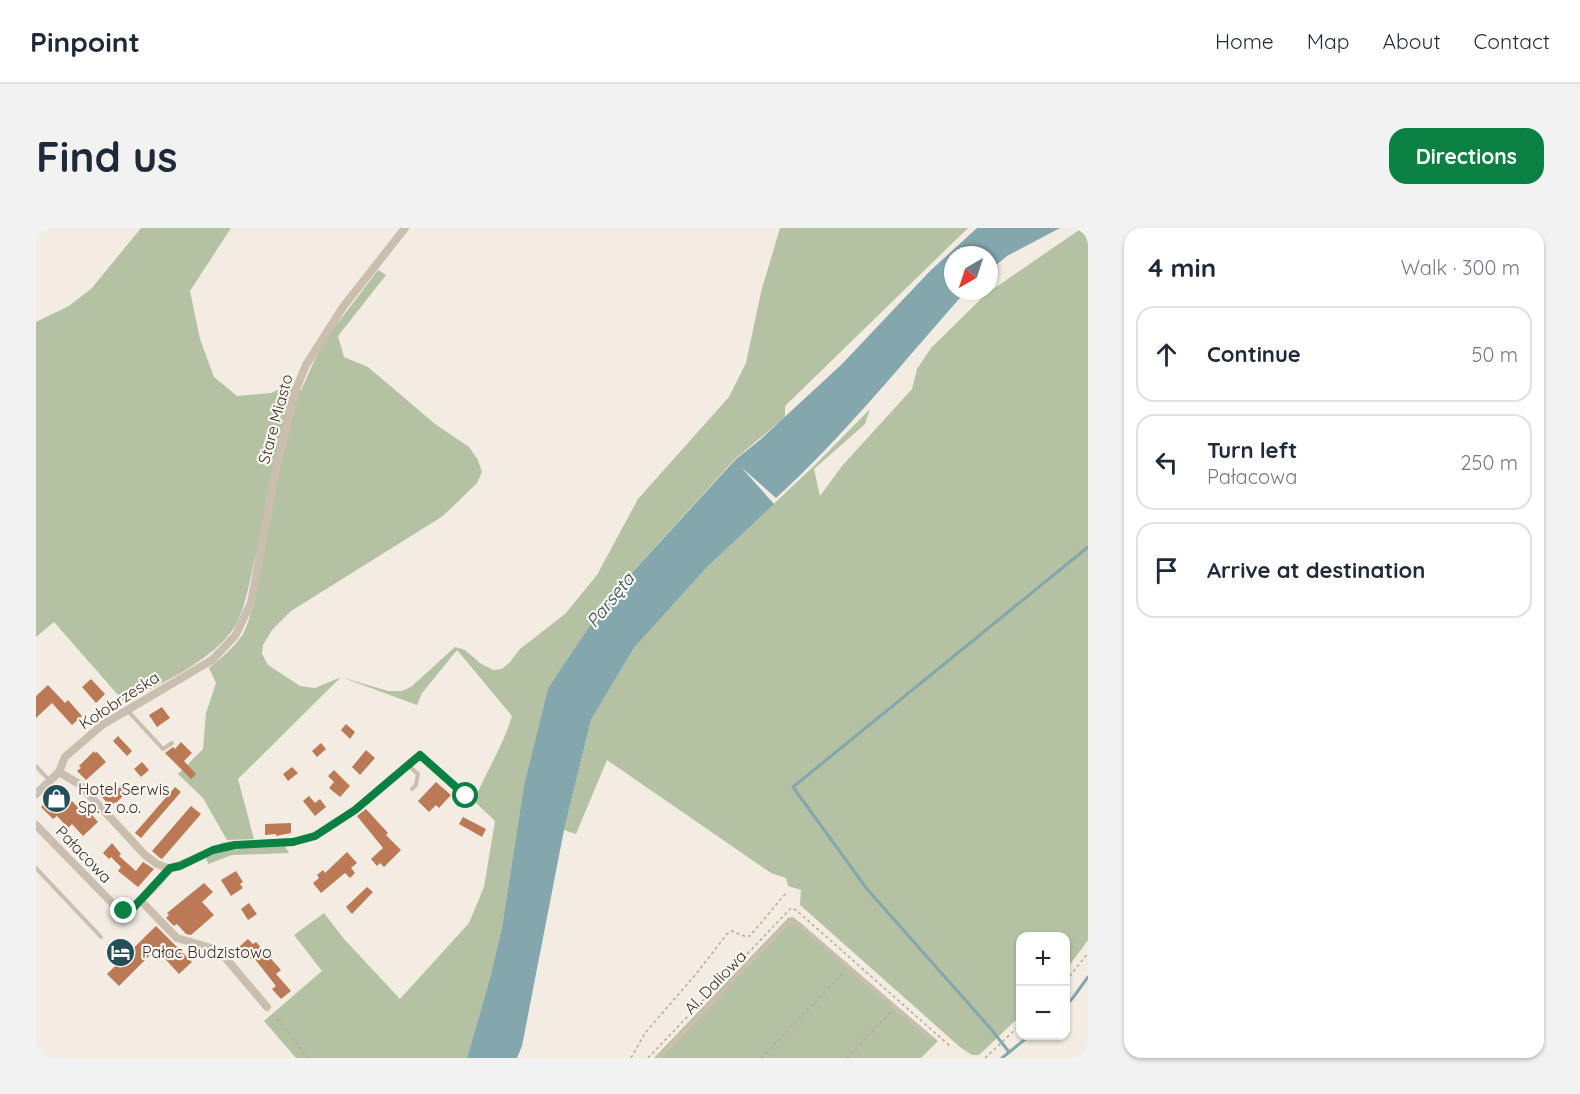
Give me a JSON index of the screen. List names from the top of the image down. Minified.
{"streets":{"street":["Stare Miasto","Kołobrzeska","Pałacowa"],"lane":["Al. Daliowa"]},"crossings":[["Stare Miasto","Kołobrzeska"]],"water":["Parsęta"],"places":{"shop":["Hotel Serwis Sp. z o.o."],"hotel":["Pałac Budzistowo"]},"north":"bottom left","page":{"header":"Pinpoint","nav":["Home","Map","About","Contact"],"buttons":"Directions","title":"Find us","heading":["4 min","Walk · 300 m"],"list":[["Continue","50 m"],["Turn left","Pałacowa","250 m"],"Arrive at destination"],"map_buttons":["+","−"]}}
